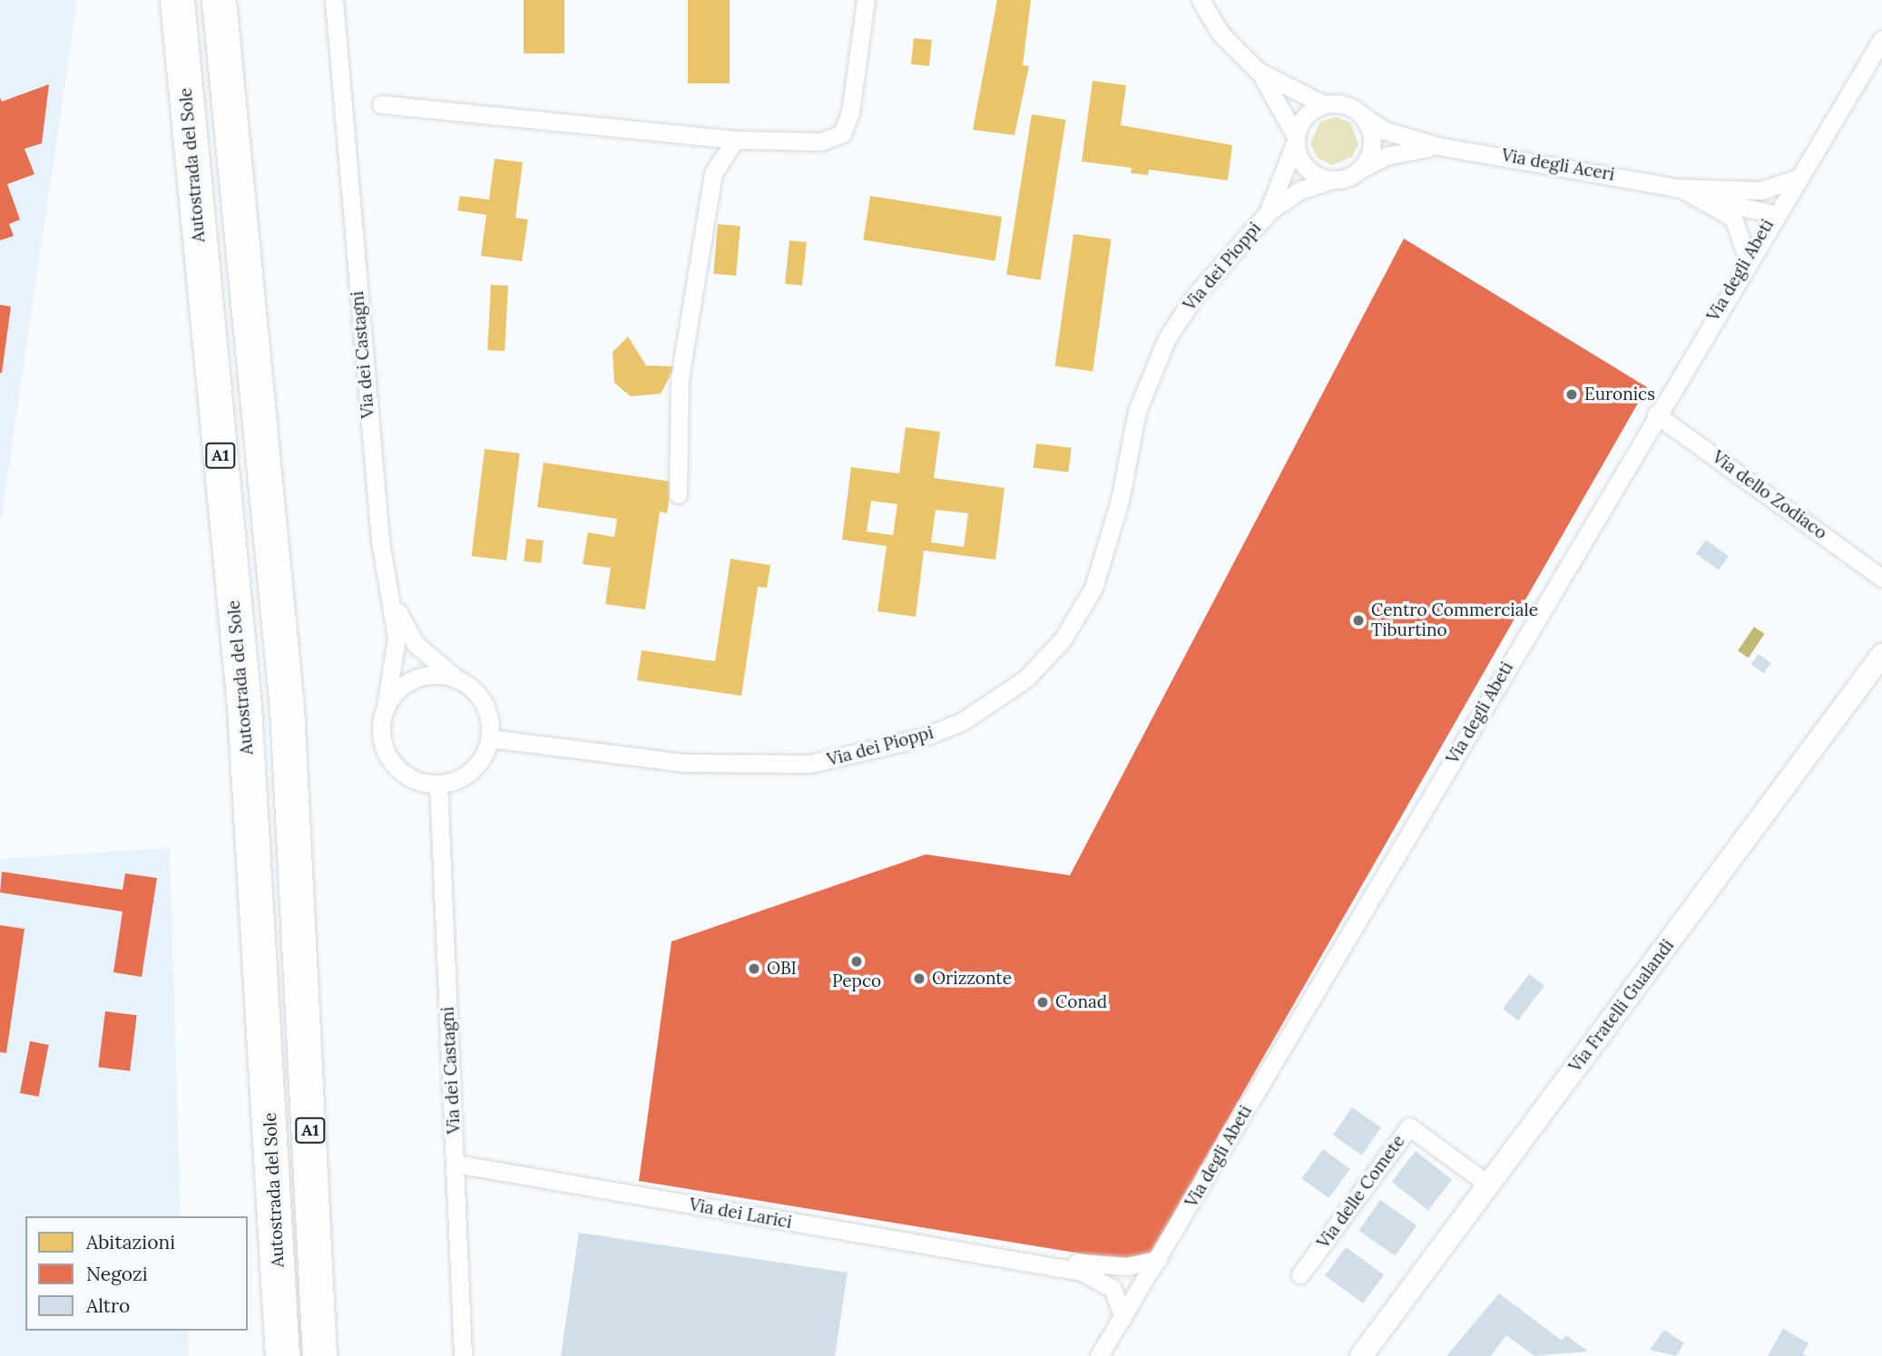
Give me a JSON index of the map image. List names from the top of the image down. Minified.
{"streets":{"highway":["Autostrada del Sole","A1"],"street":["Via degli Aceri","Via dei Pioppi","Via degli Abeti","Via dei Castagni","Via dello Zodiaco","Via Fratelli Gualandi","Via delle Comete","Via dei Larici"]},"crossings":[["Via degli Aceri","Via dei Pioppi"],["Via degli Aceri","Via degli Abeti"],["Via dei Pioppi","Via dei Castagni"],["Via degli Abeti","Via dello Zodiaco"],["Via degli Abeti","Via dei Larici"],["Via dei Castagni","Via dei Larici"],["Via Fratelli Gualandi","Via delle Comete"]],"places":["Euronics","Centro Commerciale Tiburtino","Pepco","OBI","Orizzonte","Conad"],"legend":["Abitazioni","Negozi","Altro"]}
